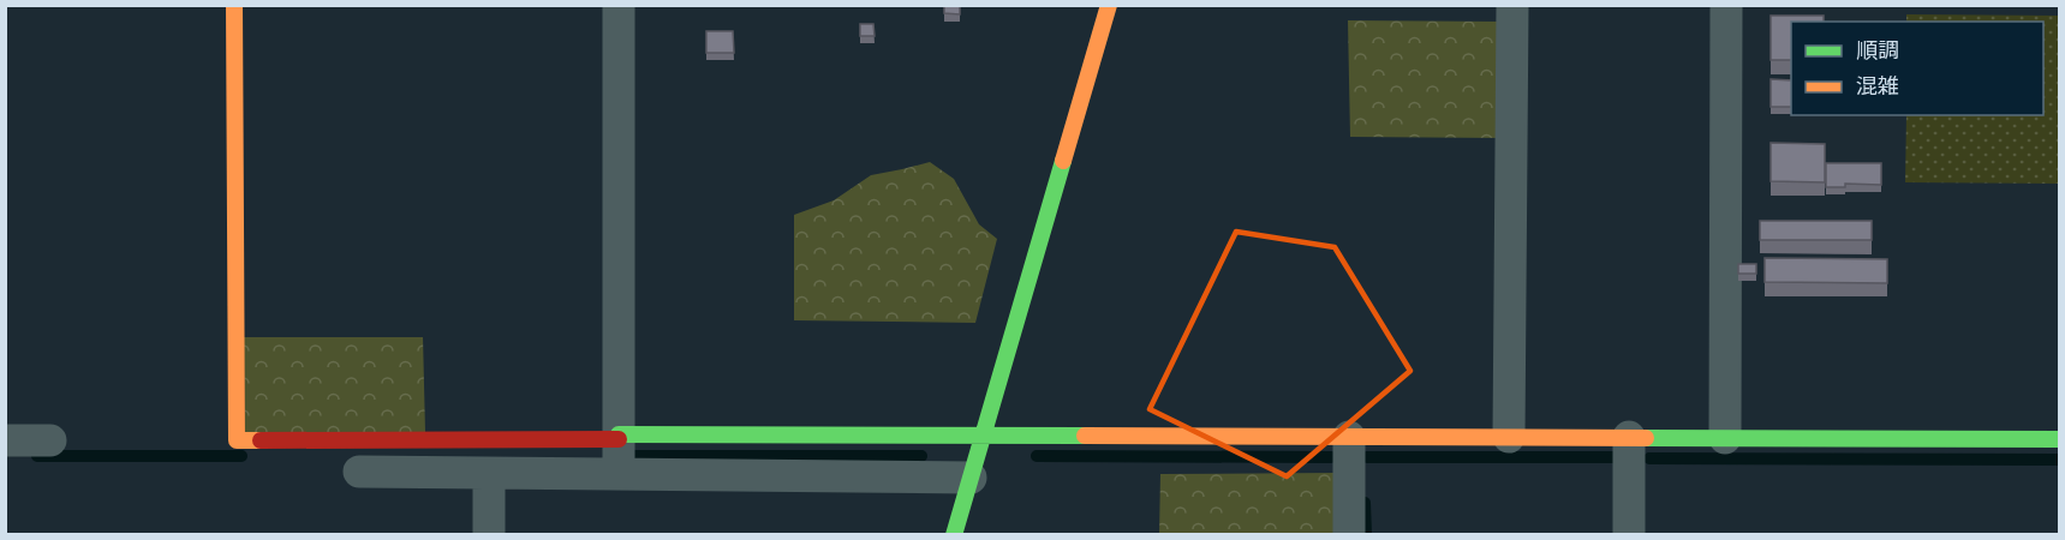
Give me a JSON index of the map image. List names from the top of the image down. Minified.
{"legend":["順調","混雑"]}
